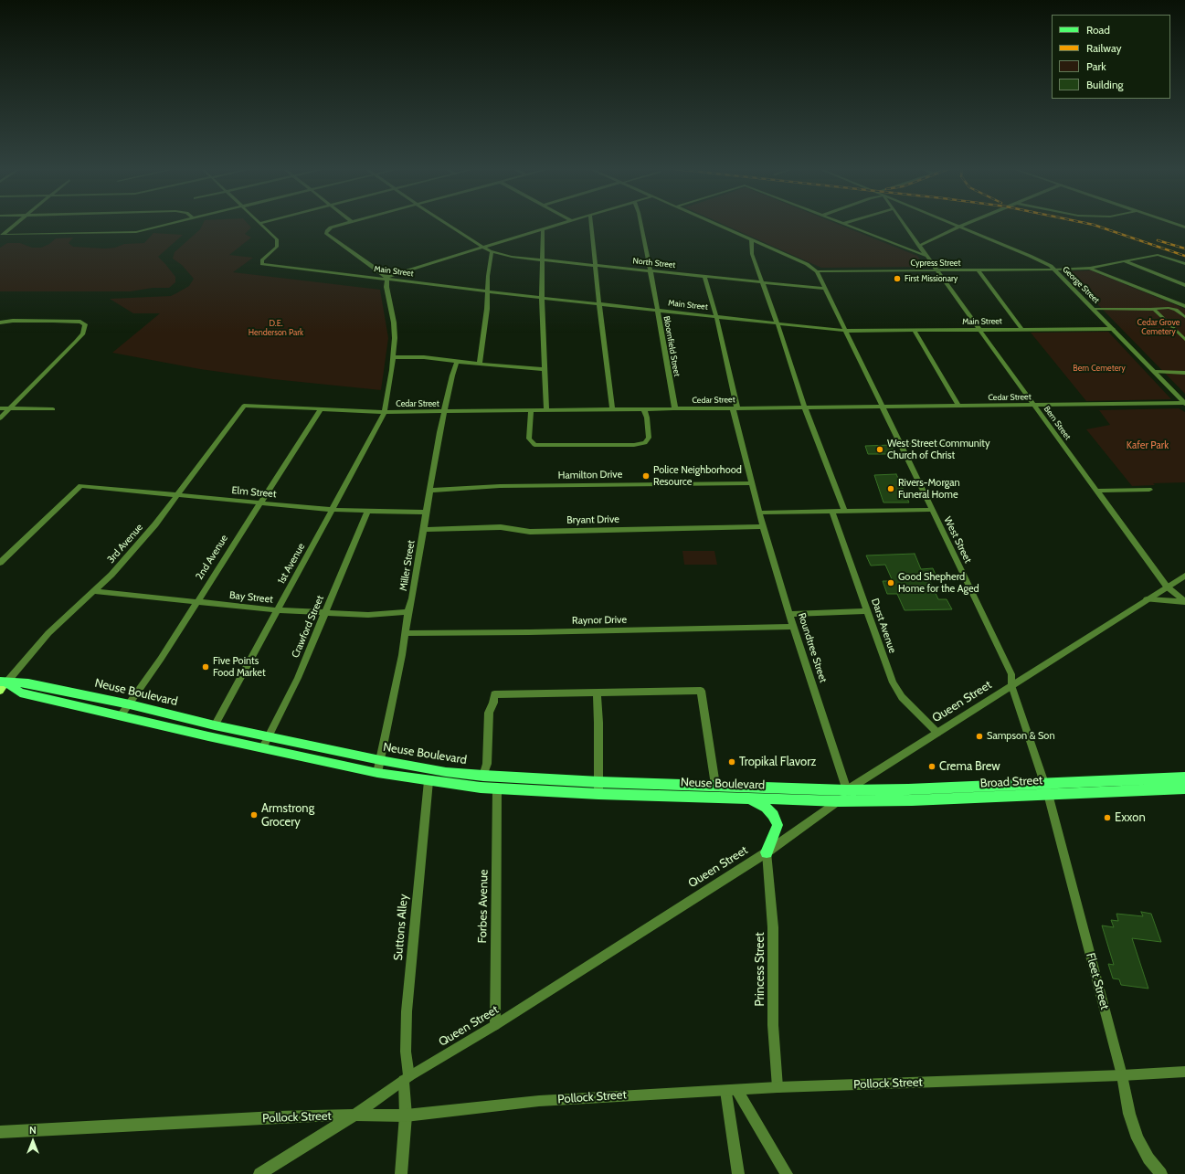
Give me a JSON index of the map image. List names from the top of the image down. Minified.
{"streets":{"main road":["Neuse Boulevard","Broad Street"],"street":["North Street","Cypress Street","Main Street","George Street","Bloomfield Street","Cedar Street","Bern Street","Hamilton Drive","Elm Street","Bryant Drive","West Street","3rd Avenue","2nd Avenue","1st Avenue","Miller Street","Bay Street","Raynor Drive","Darst Avenue","Crawford Street","Roundtree Street","Queen Street","Forbes Avenue","Suttons Alley","Princess Street","Fleet Street","Pollock Street"]},"crossings":[["North Street","Bloomfield Street"],["North Street","West Street"],["North Street","Roundtree Street"],["Cypress Street","George Street"],["Cypress Street","Bern Street"],["Cypress Street","West Street"],["Main Street","George Street"],["Main Street","Bloomfield Street"],["Main Street","Bern Street"],["Main Street","West Street"],["Main Street","1st Avenue"],["Main Street","Roundtree Street"],["George Street","Cedar Street"],["Bloomfield Street","Cedar Street"],["Cedar Street","Bern Street"],["Cedar Street","West Street"],["Cedar Street","3rd Avenue"],["Cedar Street","2nd Avenue"],["Cedar Street","1st Avenue"],["Cedar Street","Miller Street"],["Cedar Street","Roundtree Street"],["Bern Street","Queen Street"],["Hamilton Drive","Miller Street"],["Hamilton Drive","Roundtree Street"],["Elm Street","3rd Avenue"],["Elm Street","2nd Avenue"],["Elm Street","1st Avenue"],["Elm Street","Miller Street"],["Elm Street","Crawford Street"],["Bryant Drive","Miller Street"],["Bryant Drive","Roundtree Street"],["West Street","Queen Street"],["West Street","Broad Street"],["West Street","Fleet Street"],["3rd Avenue","Bay Street"],["3rd Avenue","Neuse Boulevard"],["2nd Avenue","Bay Street"],["2nd Avenue","Neuse Boulevard"],["1st Avenue","Bay Street"],["1st Avenue","Neuse Boulevard"],["Miller Street","Bay Street"],["Miller Street","Raynor Drive"],["Miller Street","Neuse Boulevard"],["Bay Street","Crawford Street"],["Raynor Drive","Roundtree Street"],["Darst Avenue","Queen Street"],["Crawford Street","Neuse Boulevard"],["Roundtree Street","Neuse Boulevard"],["Roundtree Street","Queen Street"],["Roundtree Street","Broad Street"],["Neuse Boulevard","Queen Street"],["Neuse Boulevard","Broad Street"],["Neuse Boulevard","Forbes Avenue"],["Neuse Boulevard","Suttons Alley"],["Queen Street","Broad Street"],["Queen Street","Forbes Avenue"],["Queen Street","Suttons Alley"],["Queen Street","Princess Street"],["Queen Street","Pollock Street"],["Broad Street","Fleet Street"],["Suttons Alley","Pollock Street"],["Princess Street","Pollock Street"],["Fleet Street","Pollock Street"]],"parks":["Cedar Grove Cemetery","D.E. Henderson Park","Bern Cemetery","Kafer Park"],"places":["First Missionary","West Street Community Church of Christ","Police Neighborhood Resource","Rivers-Morgan Funeral Home","Good Shepherd Home for the Aged","Five Points Food Market","Sampson & Son","Tropikal Flavorz","Crema Brew","Armstrong Grocery","Exxon"],"legend":["Road","Railway","Park","Building"],"north":"top"}
